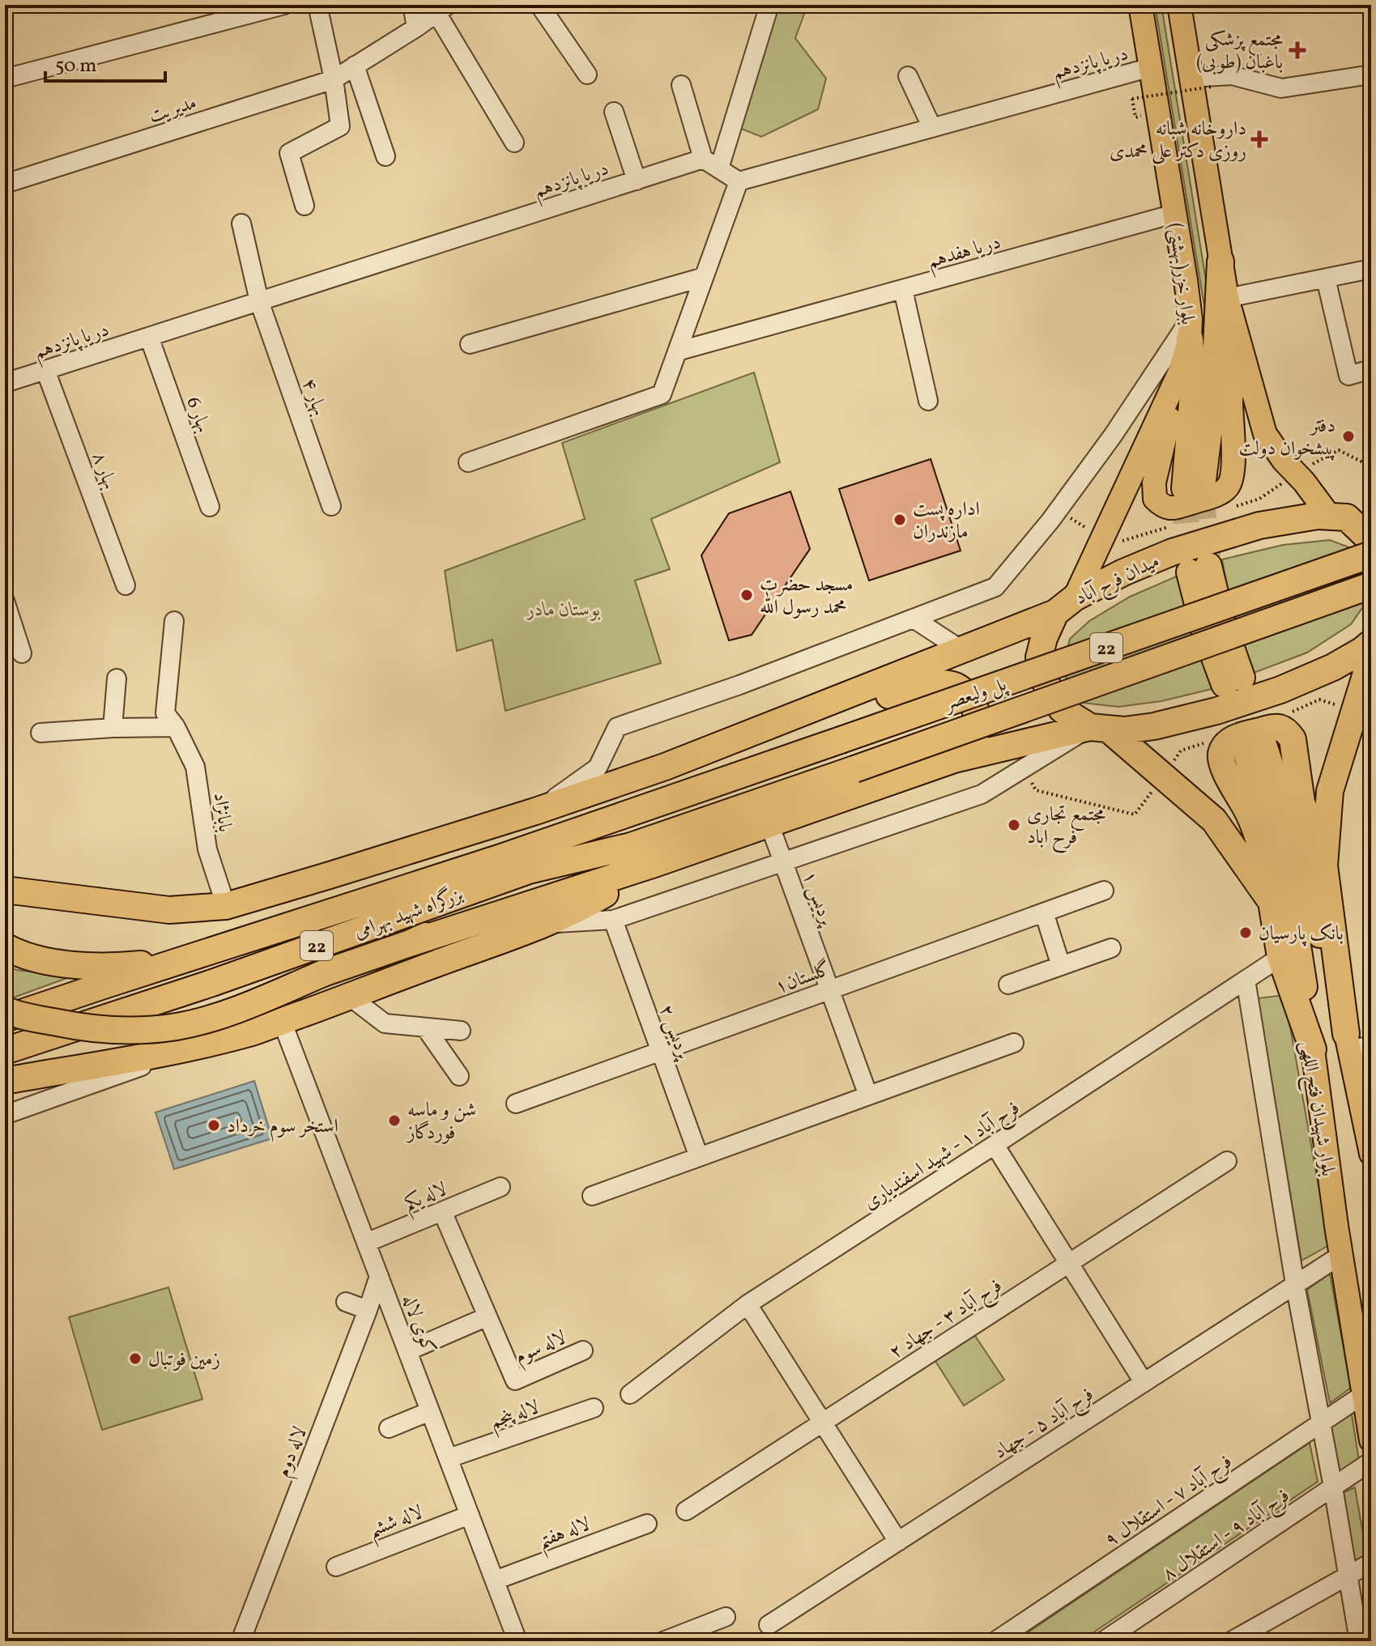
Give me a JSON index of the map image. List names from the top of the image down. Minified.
{"streets":{"highway":["میدان فرح آباد","22","پل ولیعصر","بزرگراه شهید بهرامی","بلوار شهیدان فتح اللهی"],"main road":["بلوار خزر(بهشتی)"],"street":["دریا پانزدهم","مدیریت","دریا هفدهم","بهار ۴","بهار 6","بهار ۸","بابانژاد","پردیس ۱","گلستان۱","پردیس ۲","فرح آباد ۱ - شهید اسفندیاری","لاله یکم","فرح آباد ۳ - جهاد ۲","کوی لاله","لاله سوم","لاله پنجم","فرح آباد ۵ - جهاد","لاله دوم","فرح آباد ۷ - استقلال ۹","لاله ششم","لاله هفتم","فرح آباد ۹ - استقلال ۸"]},"crossings":[["دریا پانزدهم","بلوار خزر(بهشتی)"],["دریا پانزدهم","بهار ۴"],["دریا پانزدهم","بهار 6"],["دریا پانزدهم","بهار ۸"],["دریا هفدهم","بلوار خزر(بهشتی)"],["بلوار خزر(بهشتی)","میدان فرح آباد"],["میدان فرح آباد","بلوار شهیدان فتح اللهی"],["پل ولیعصر","بزرگراه شهید بهرامی"],["پردیس ۱","گلستان۱"],["گلستان۱","پردیس ۲"],["بلوار شهیدان فتح اللهی","فرح آباد ۱ - شهید اسفندیاری"],["بلوار شهیدان فتح اللهی","فرح آباد ۵ - جهاد"],["بلوار شهیدان فتح اللهی","فرح آباد ۷ - استقلال ۹"],["لاله یکم","کوی لاله"],["کوی لاله","لاله پنجم"],["کوی لاله","لاله دوم"],["کوی لاله","لاله ششم"],["کوی لاله","لاله هفتم"]],"parks":["بوستان مادر"],"places":{"health":["مجتمع پزشکی باغبان (طوبی)","داروخانه شبانه روزی دکتر علی محمدی"],"other":["دفتر پیشخوان دولت","اداره پست مازندران","مسجد حضرت محمد رسول الله","مجتمع تجاری فرح اباد","بانک پارسیان","شن و ماسه فوردگاز","استخر سوم خرداد","زمین فوتبال"]},"scale_bar":"50 m"}
